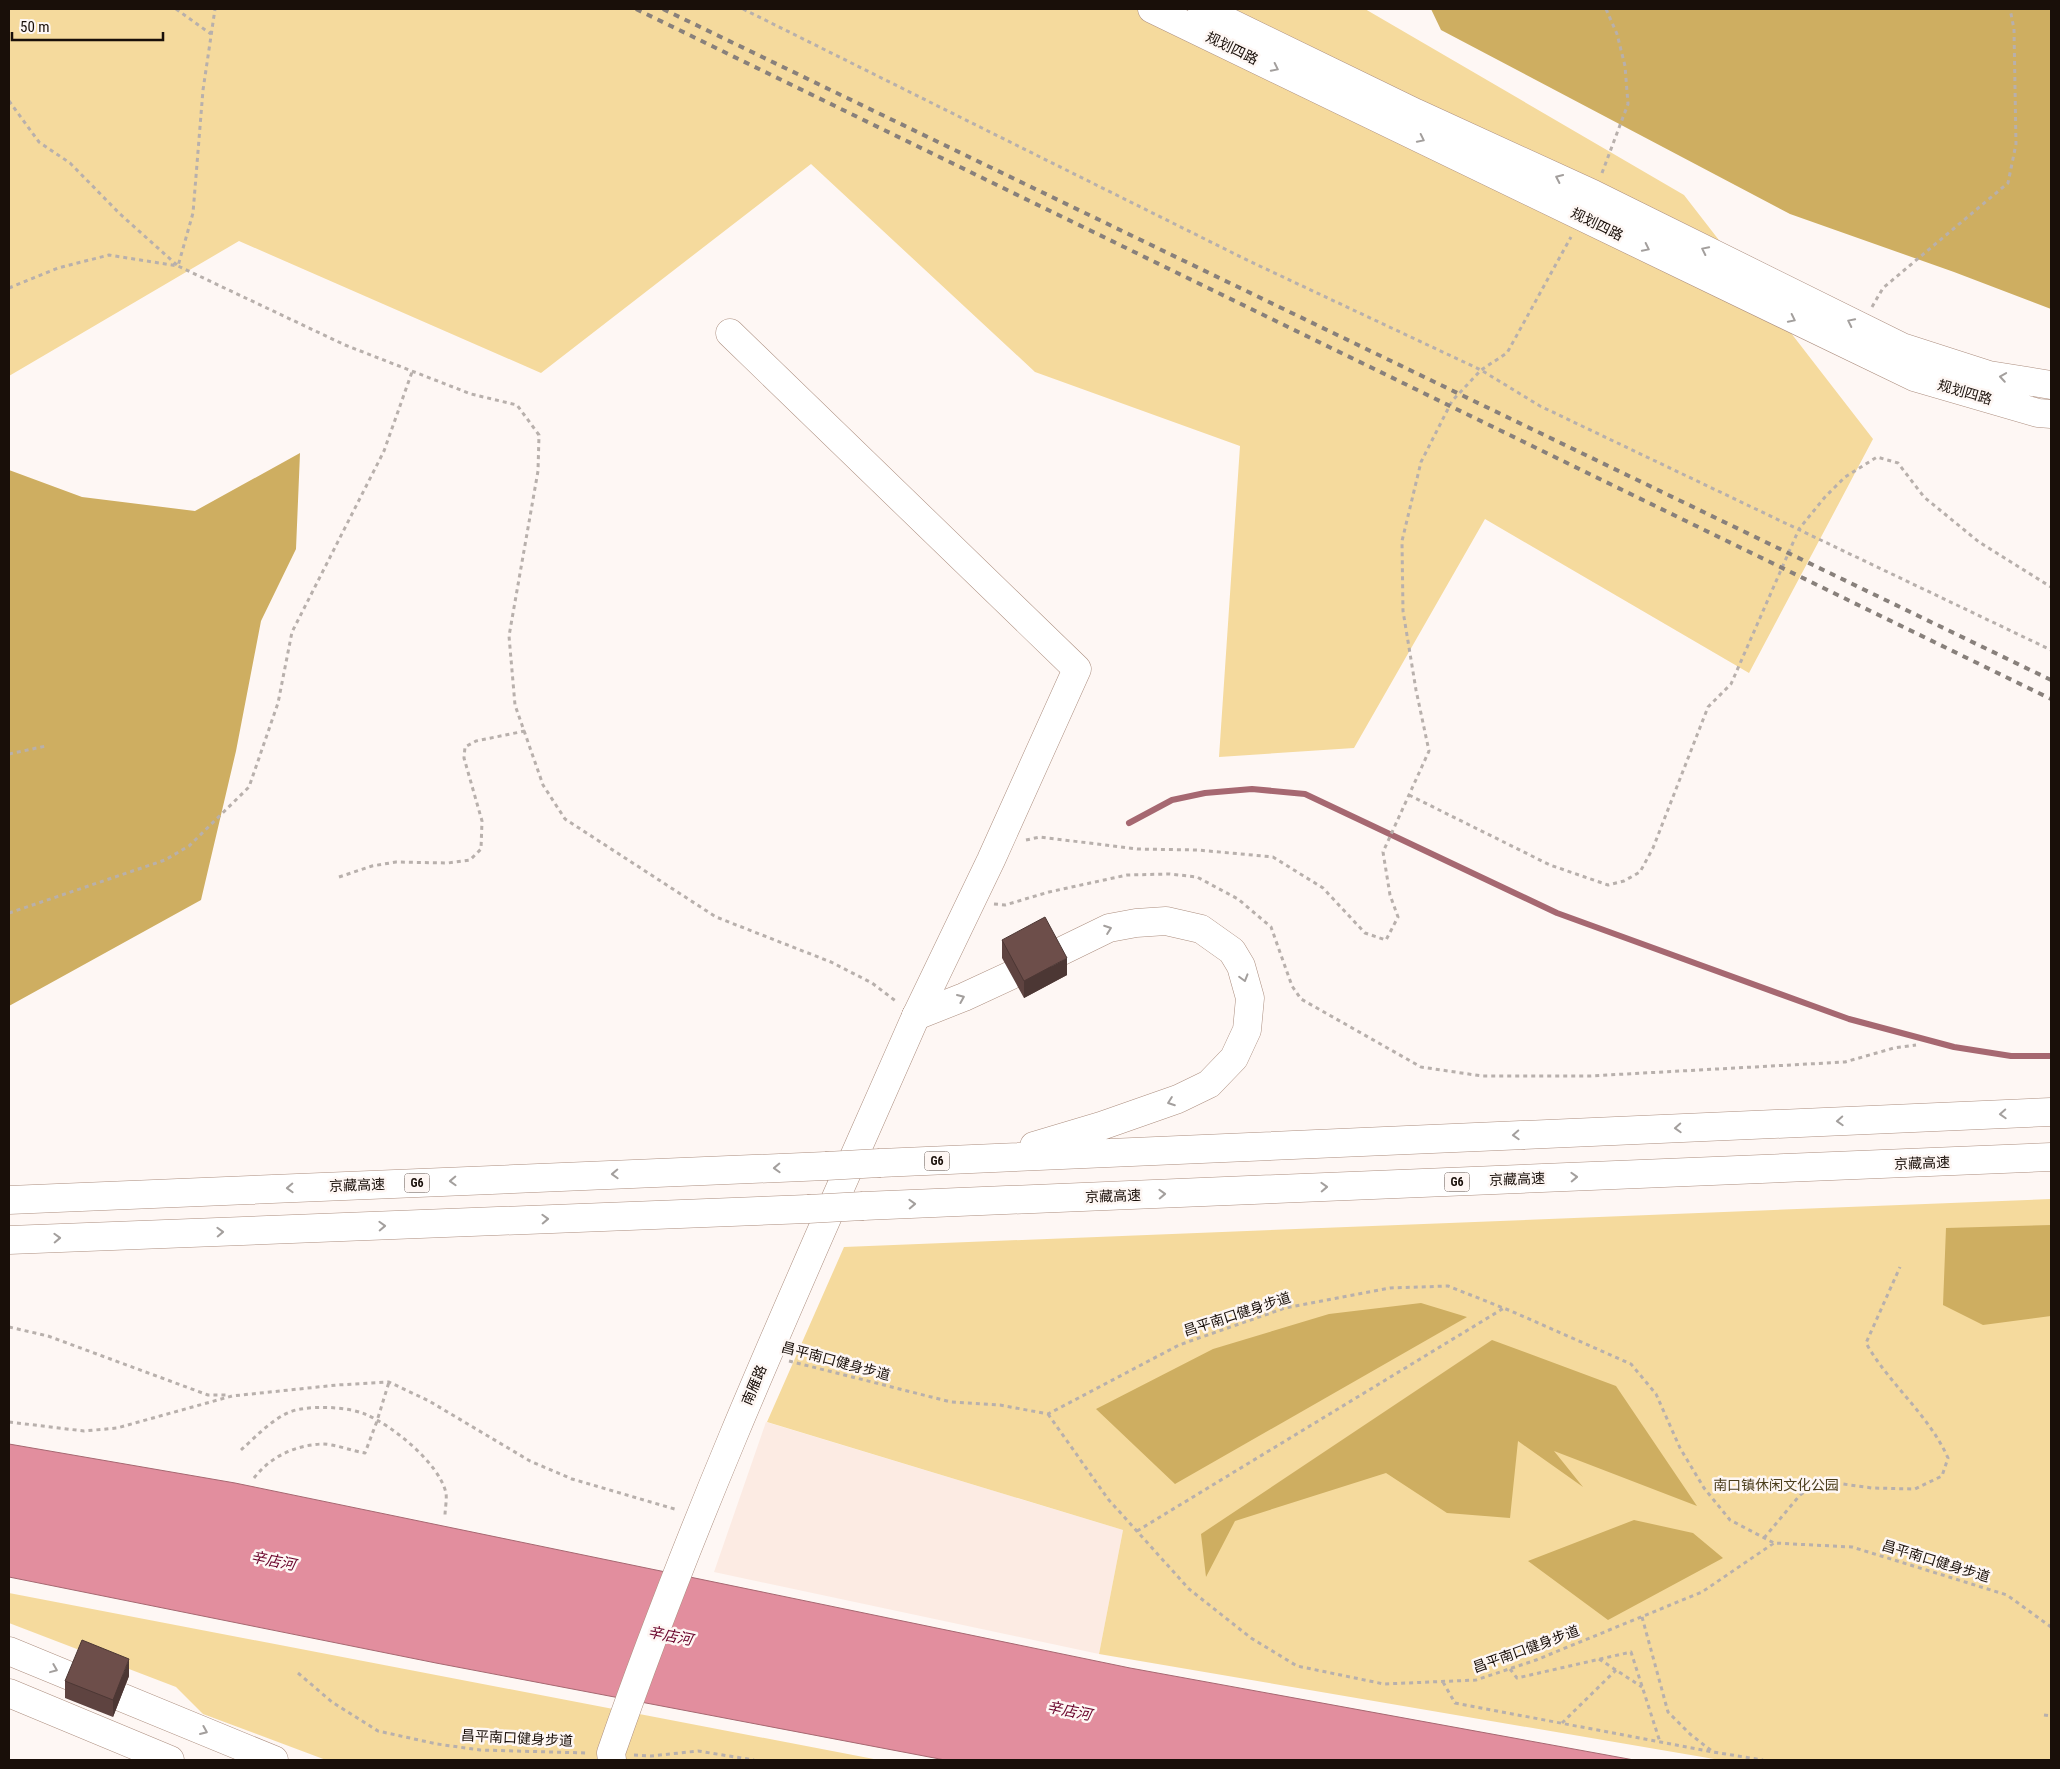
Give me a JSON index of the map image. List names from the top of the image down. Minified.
{"streets":{"main road":["规划四路","G6","京藏高速","南雁路"],"path":["昌平南口健身步道"]},"crossings":[["G6","京藏高速"],["昌平南口健身步道","南雁路"]],"water":["辛店河"],"parks":["南口镇休闲文化公园"],"scale_bar":"50 m"}
